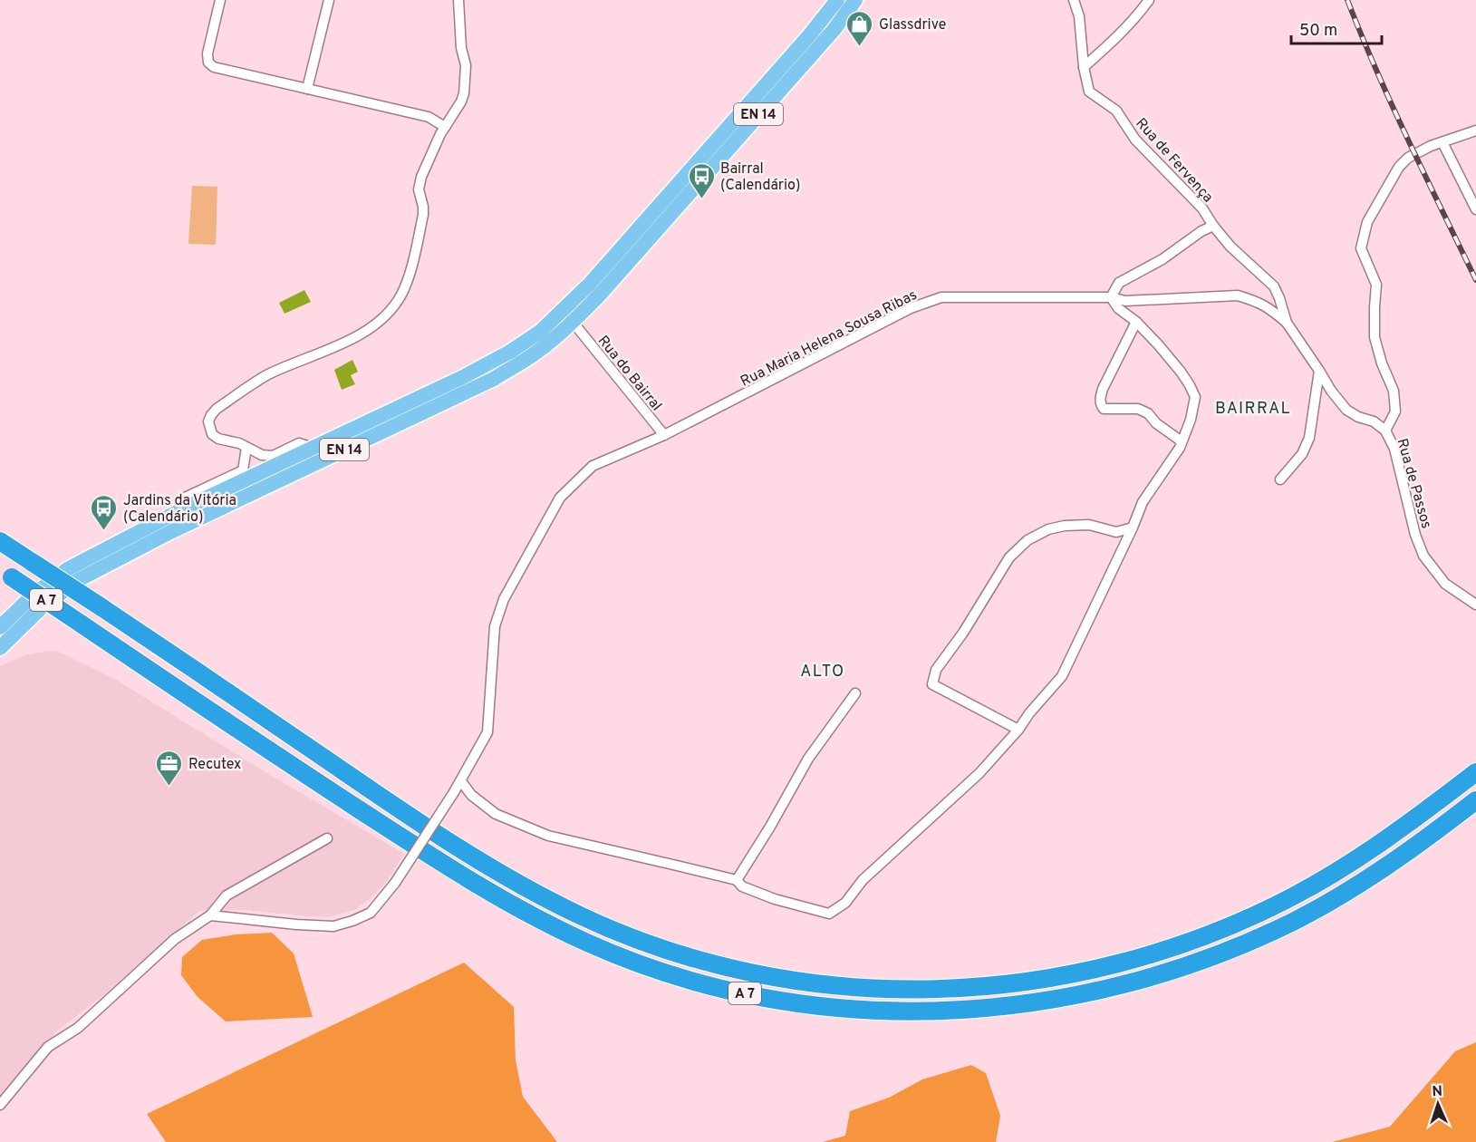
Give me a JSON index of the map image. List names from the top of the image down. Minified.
{"streets":{"highway":["A 7"],"main road":["EN 14"],"street":["Rua de Fervença","Rua Maria Helena Sousa Ribas","Rua do Bairral","Rua de Passos"]},"crossings":[["Rua de Fervença","Rua Maria Helena Sousa Ribas"],["Rua de Fervença","Rua de Passos"],["Rua Maria Helena Sousa Ribas","Rua do Bairral"],["Rua Maria Helena Sousa Ribas","Rua de Passos"]],"districts":["BAIRRAL","ALTO"],"places":{"shop":["Glassdrive"],"bus stop":["Bairral (Calendário)","Jardins da Vitória (Calendário)"],"office":["Recutex"]},"scale_bar":"50 m","north":"top"}
